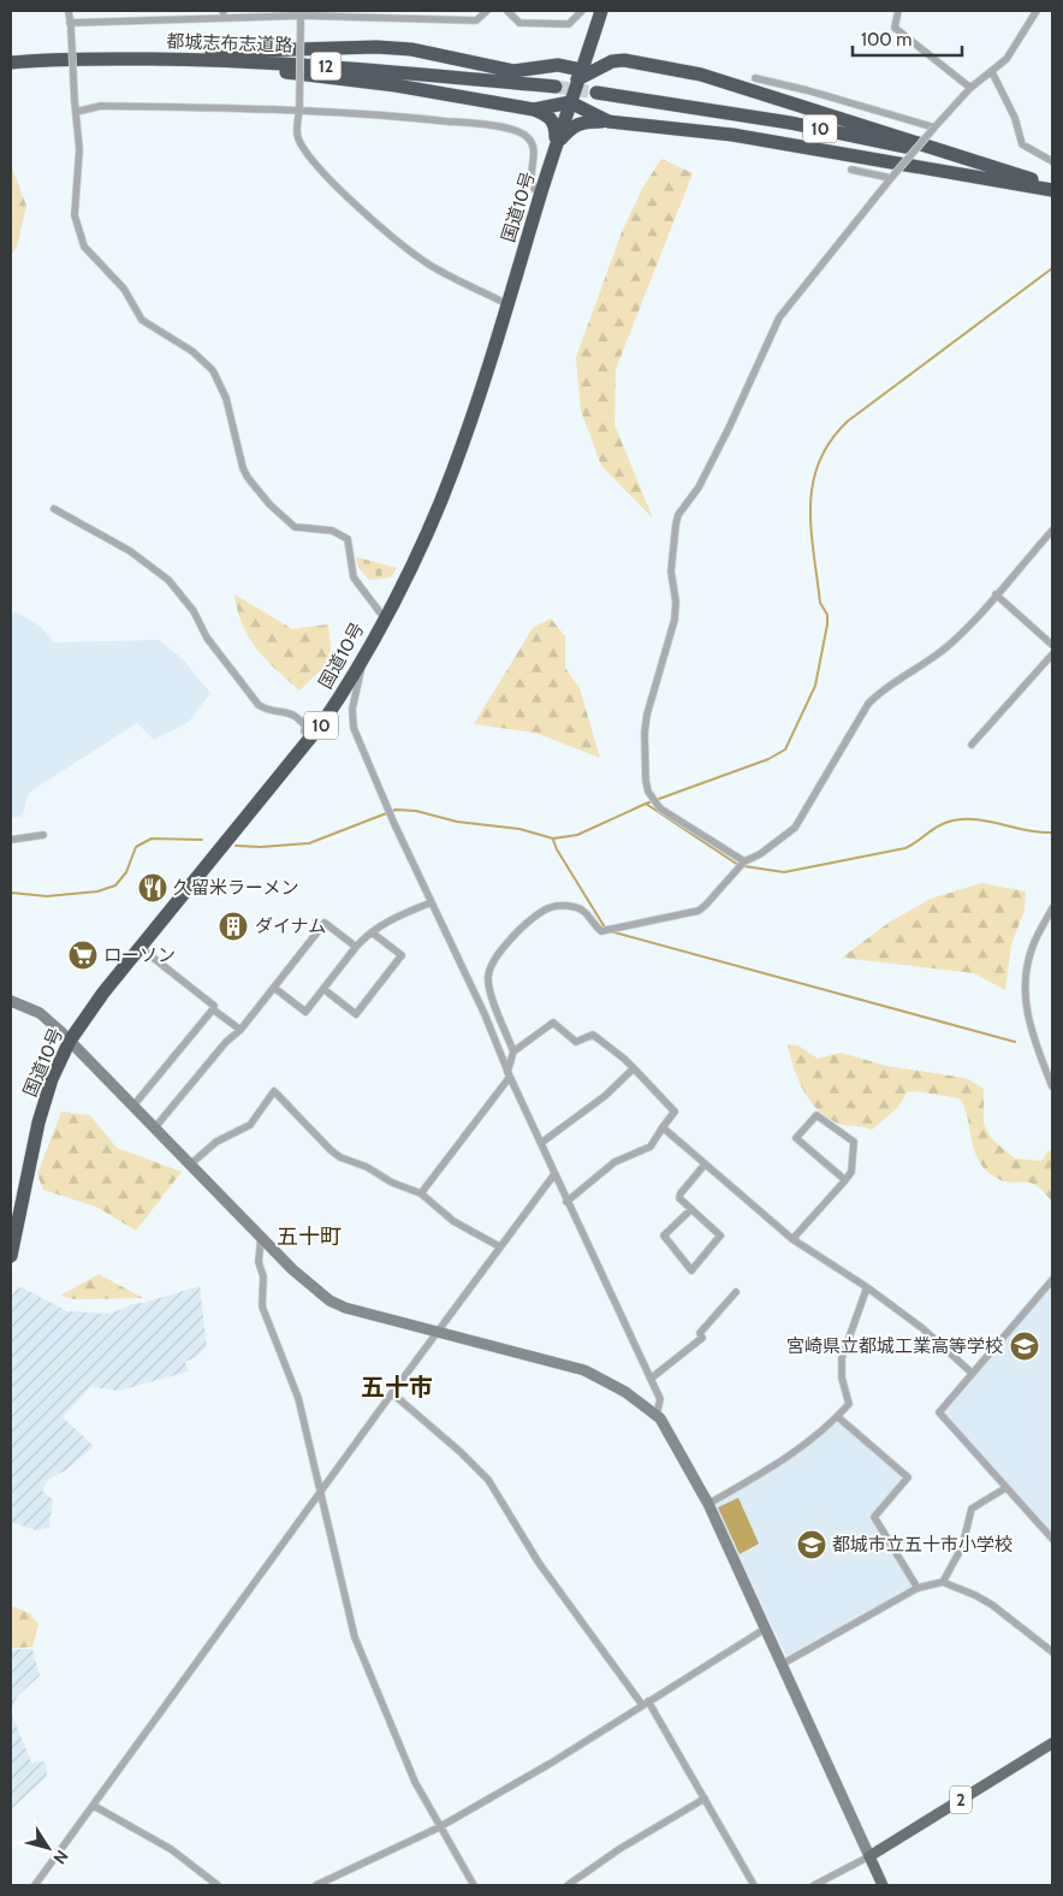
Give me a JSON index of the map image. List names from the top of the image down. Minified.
{"streets":{"highway":["都城志布志道路","12","10","国道10号"],"main road":["2"]},"districts":["五十町","五十市"],"places":{"restaurant":["久留米ラーメン"],"building":["ダイナム"],"supermarket":["ローソン"],"school or university":["宮崎県立都城工業高等学校","都城市立五十市小学校"]},"scale_bar":"100 m","north":"bottom right"}
